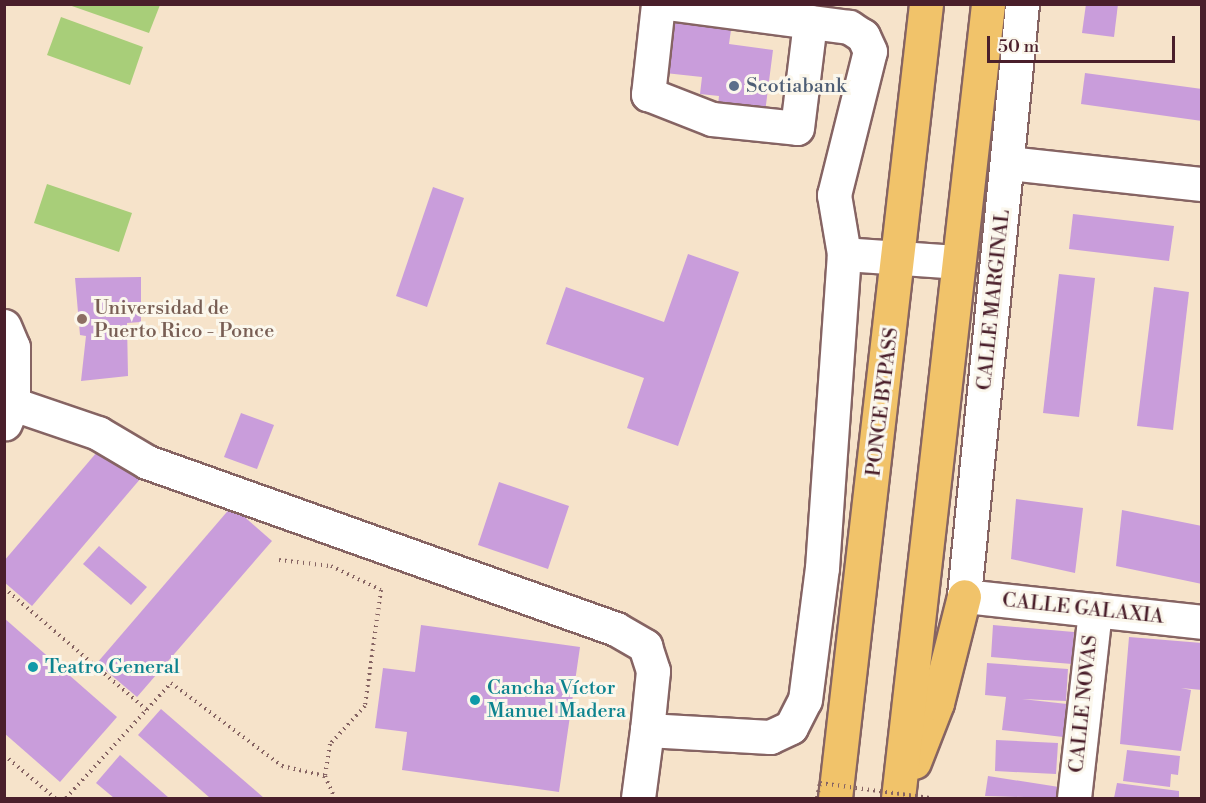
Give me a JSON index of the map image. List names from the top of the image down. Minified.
{"streets":{"highway":["PONCE BYPASS"],"street":["CALLE MARGINAL","CALLE GALAXIA","CALLE NOVAS"]},"crossings":[["CALLE MARGINAL","CALLE GALAXIA"],["CALLE GALAXIA","CALLE NOVAS"]],"places":["Scotiabank","Universidad de Puerto Rico - Ponce","Teatro General","Cancha Víctor Manuel Madera"],"scale_bar":"50 m"}
